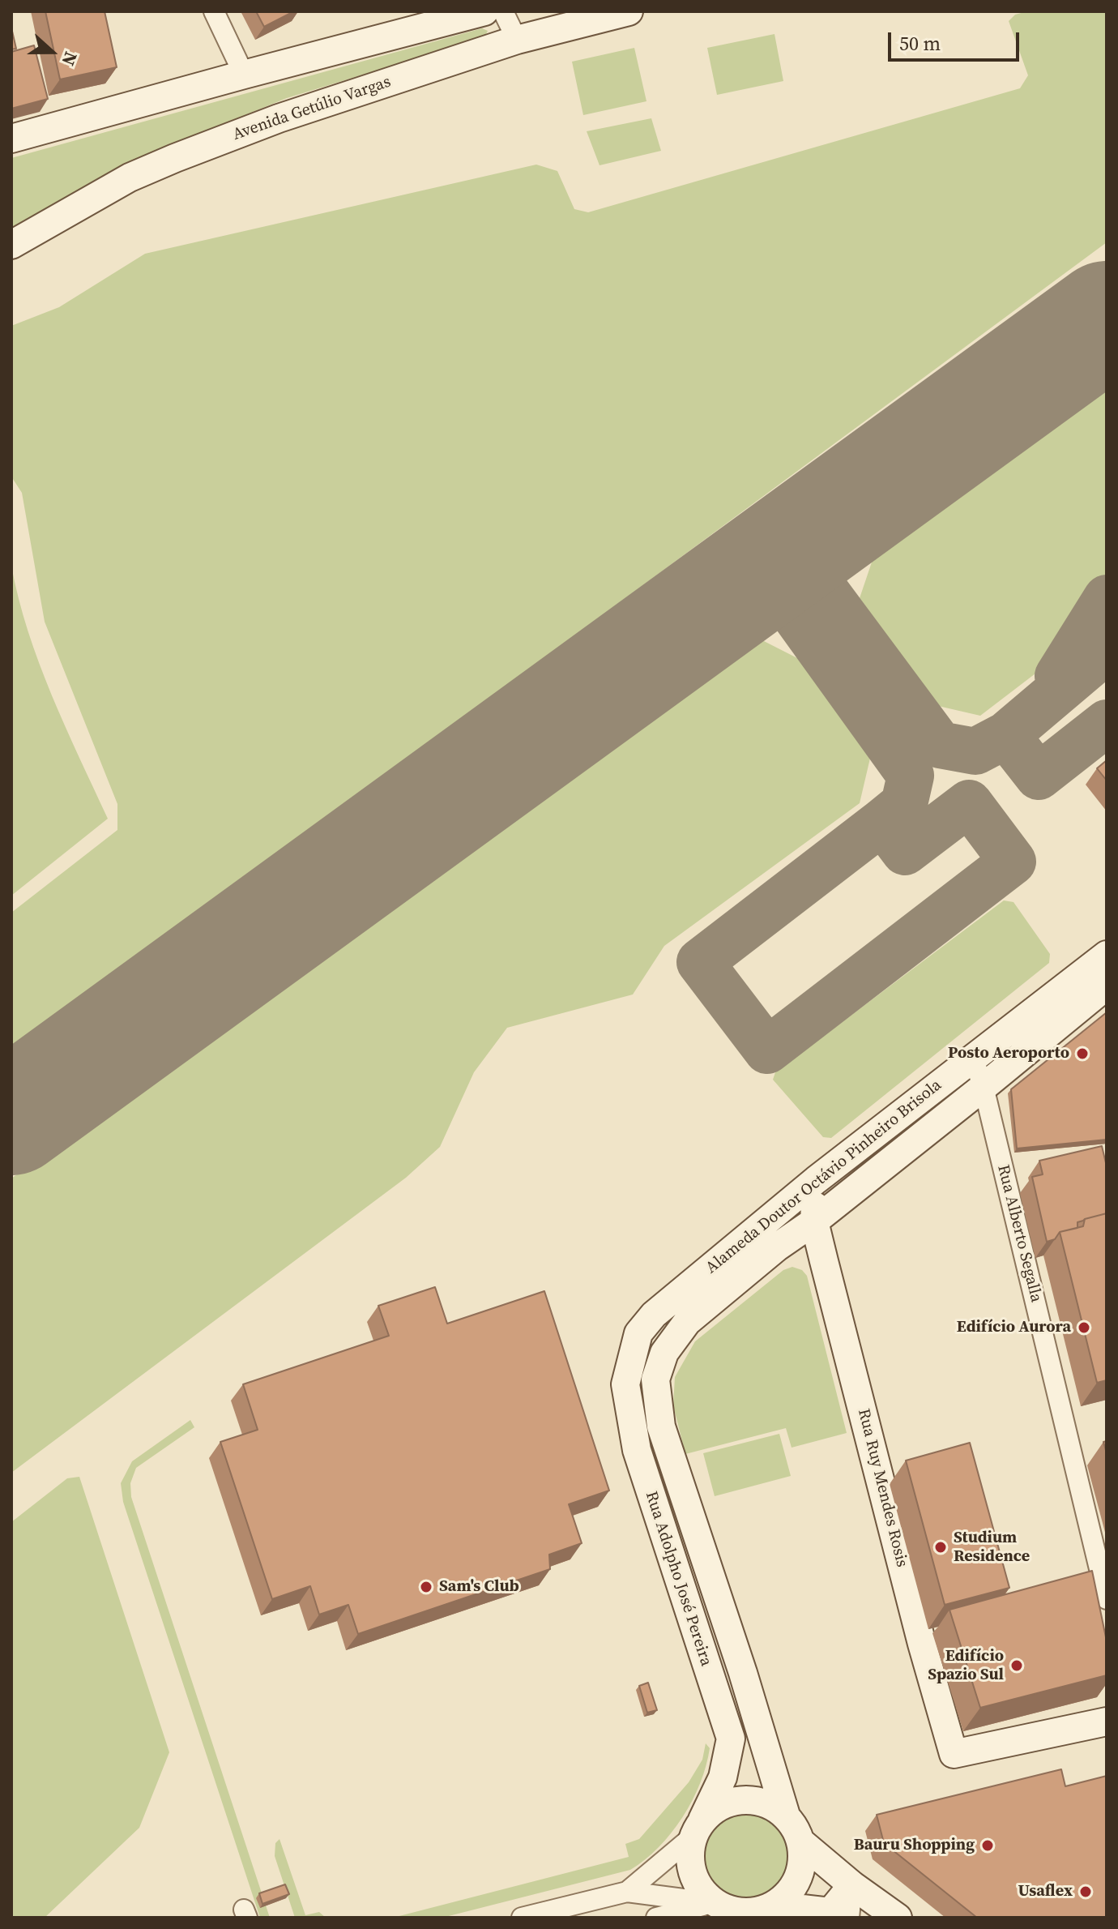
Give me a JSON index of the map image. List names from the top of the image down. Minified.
{"streets":{"street":["Avenida Getúlio Vargas","Alameda Doutor Octávio Pinheiro Brisola","Rua Alberto Segalla","Rua Ruy Mendes Rosis","Rua Adolpho José Pereira"]},"crossings":[["Alameda Doutor Octávio Pinheiro Brisola","Rua Alberto Segalla"],["Alameda Doutor Octávio Pinheiro Brisola","Rua Ruy Mendes Rosis"],["Alameda Doutor Octávio Pinheiro Brisola","Rua Adolpho José Pereira"]],"places":["Posto Aeroporto","Edifício Aurora","Studium Residence","Sam's Club","Edifício Spazio Sul","Bauru Shopping","Usaflex"],"scale_bar":"50 m","north":"right"}
